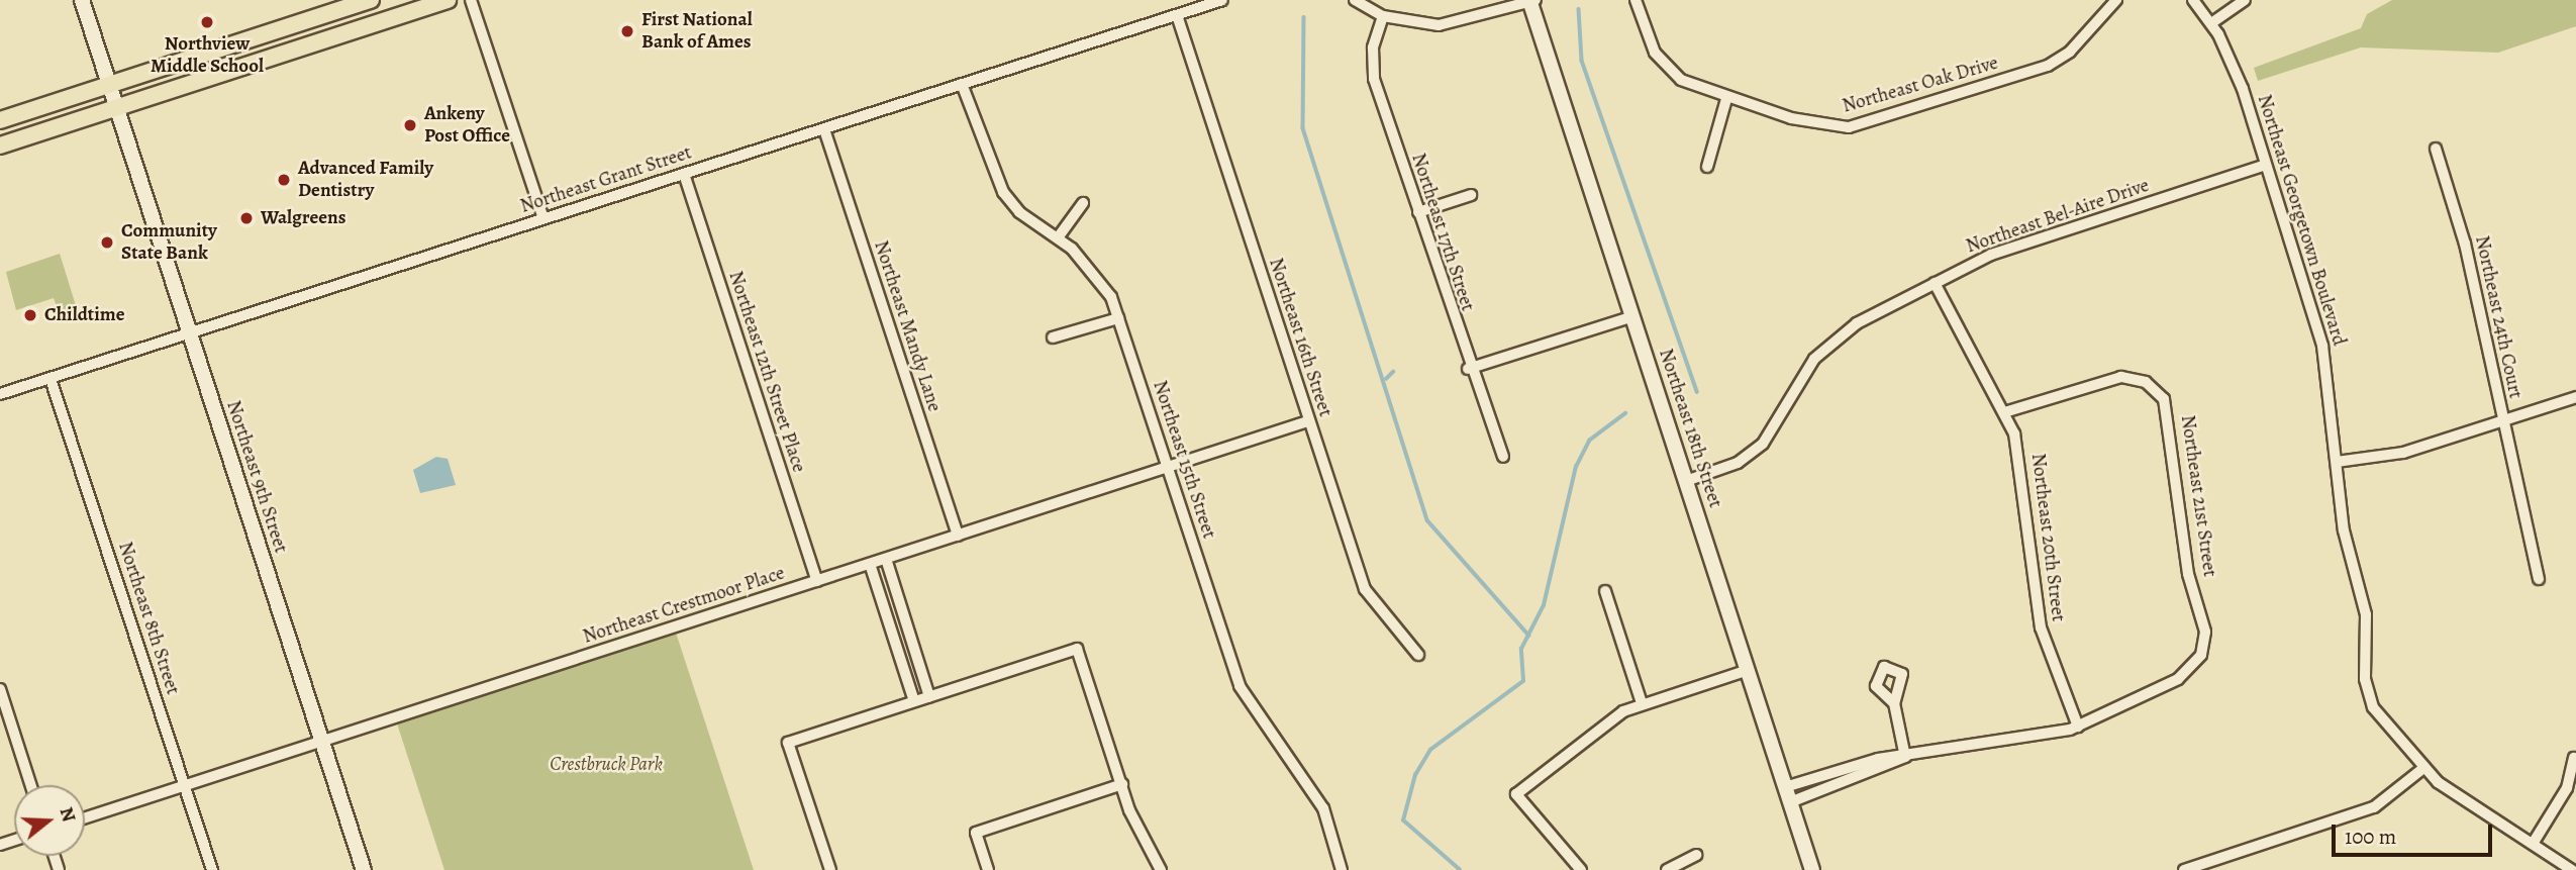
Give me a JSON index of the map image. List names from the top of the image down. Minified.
{"streets":{"main road":["Northeast 18th Street","Northeast 9th Street"],"street":["Northeast Oak Drive","Northeast Grant Street","Northeast Bel-Aire Drive","Northeast Georgetown Boulevard","Northeast 17th Street","Northeast 24th Court","Northeast Mandy Lane","Northeast 16th Street","Northeast 12th Street Place","Northeast 15th Street","Northeast 21st Street","Northeast 20th Street","Northeast Crestmoor Place","Northeast 8th Street"]},"crossings":[["Northeast Grant Street","Northeast Mandy Lane"],["Northeast Grant Street","Northeast 16th Street"],["Northeast Grant Street","Northeast 12th Street Place"],["Northeast Grant Street","Northeast 15th Street"],["Northeast Grant Street","Northeast 9th Street"],["Northeast Grant Street","Northeast 8th Street"],["Northeast Bel-Aire Drive","Northeast Georgetown Boulevard"],["Northeast Bel-Aire Drive","Northeast 18th Street"],["Northeast Bel-Aire Drive","Northeast 20th Street"],["Northeast Mandy Lane","Northeast Crestmoor Place"],["Northeast 16th Street","Northeast Crestmoor Place"],["Northeast 12th Street Place","Northeast Crestmoor Place"],["Northeast 15th Street","Northeast Crestmoor Place"],["Northeast 9th Street","Northeast Crestmoor Place"],["Northeast 21st Street","Northeast 20th Street"],["Northeast Crestmoor Place","Northeast 8th Street"]],"parks":["Crestbruck Park"],"places":["Northview Middle School","First National Bank of Ames","Ankeny Post Office","Advanced Family Dentistry","Walgreens","Community State Bank","Childtime"],"scale_bar":"100 m","north":"right"}
